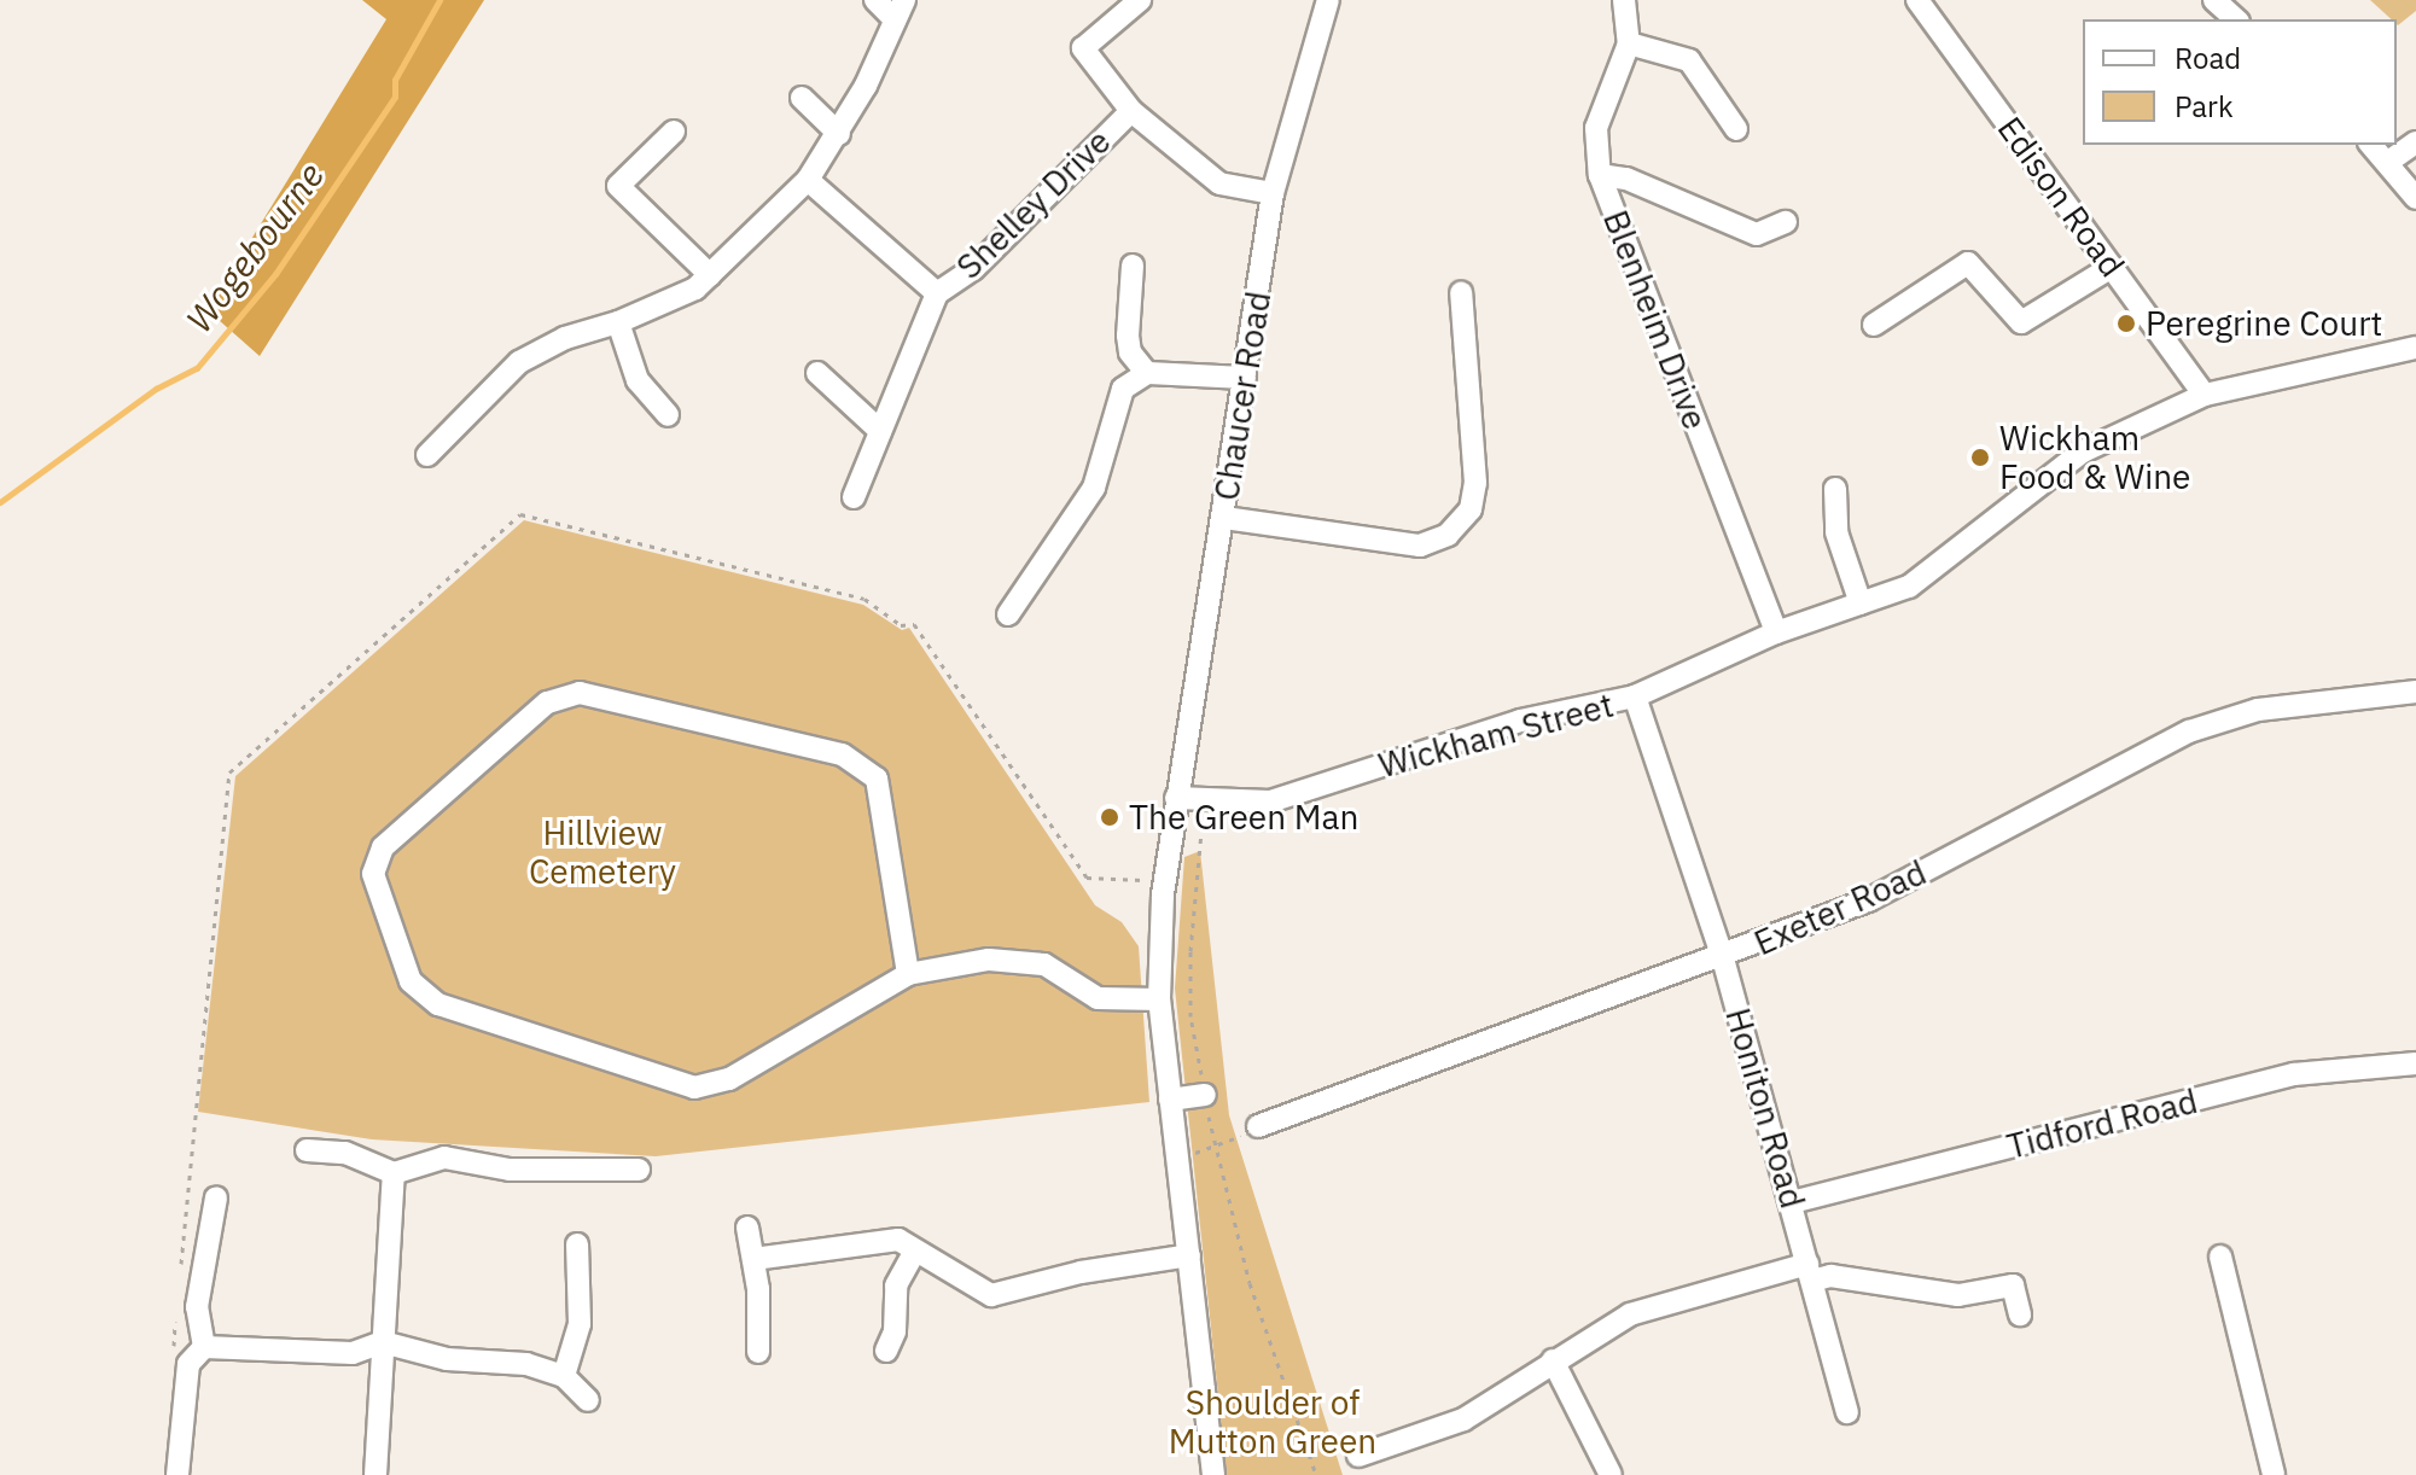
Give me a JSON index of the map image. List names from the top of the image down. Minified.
{"streets":{"street":["Edison Road","Shelley Drive","Blenheim Drive","Chaucer Road","Wickham Street","Exeter Road","Honiton Road","Tidford Road"]},"crossings":[["Edison Road","Wickham Street"],["Shelley Drive","Chaucer Road"],["Blenheim Drive","Wickham Street"],["Chaucer Road","Wickham Street"],["Wickham Street","Honiton Road"],["Exeter Road","Honiton Road"],["Honiton Road","Tidford Road"]],"water":["Wogebourne"],"parks":["Hillview Cemetery","Shoulder of Mutton Green"],"places":["Peregrine Court","Wickham Food & Wine","The Green Man"],"legend":["Road","Park"]}
